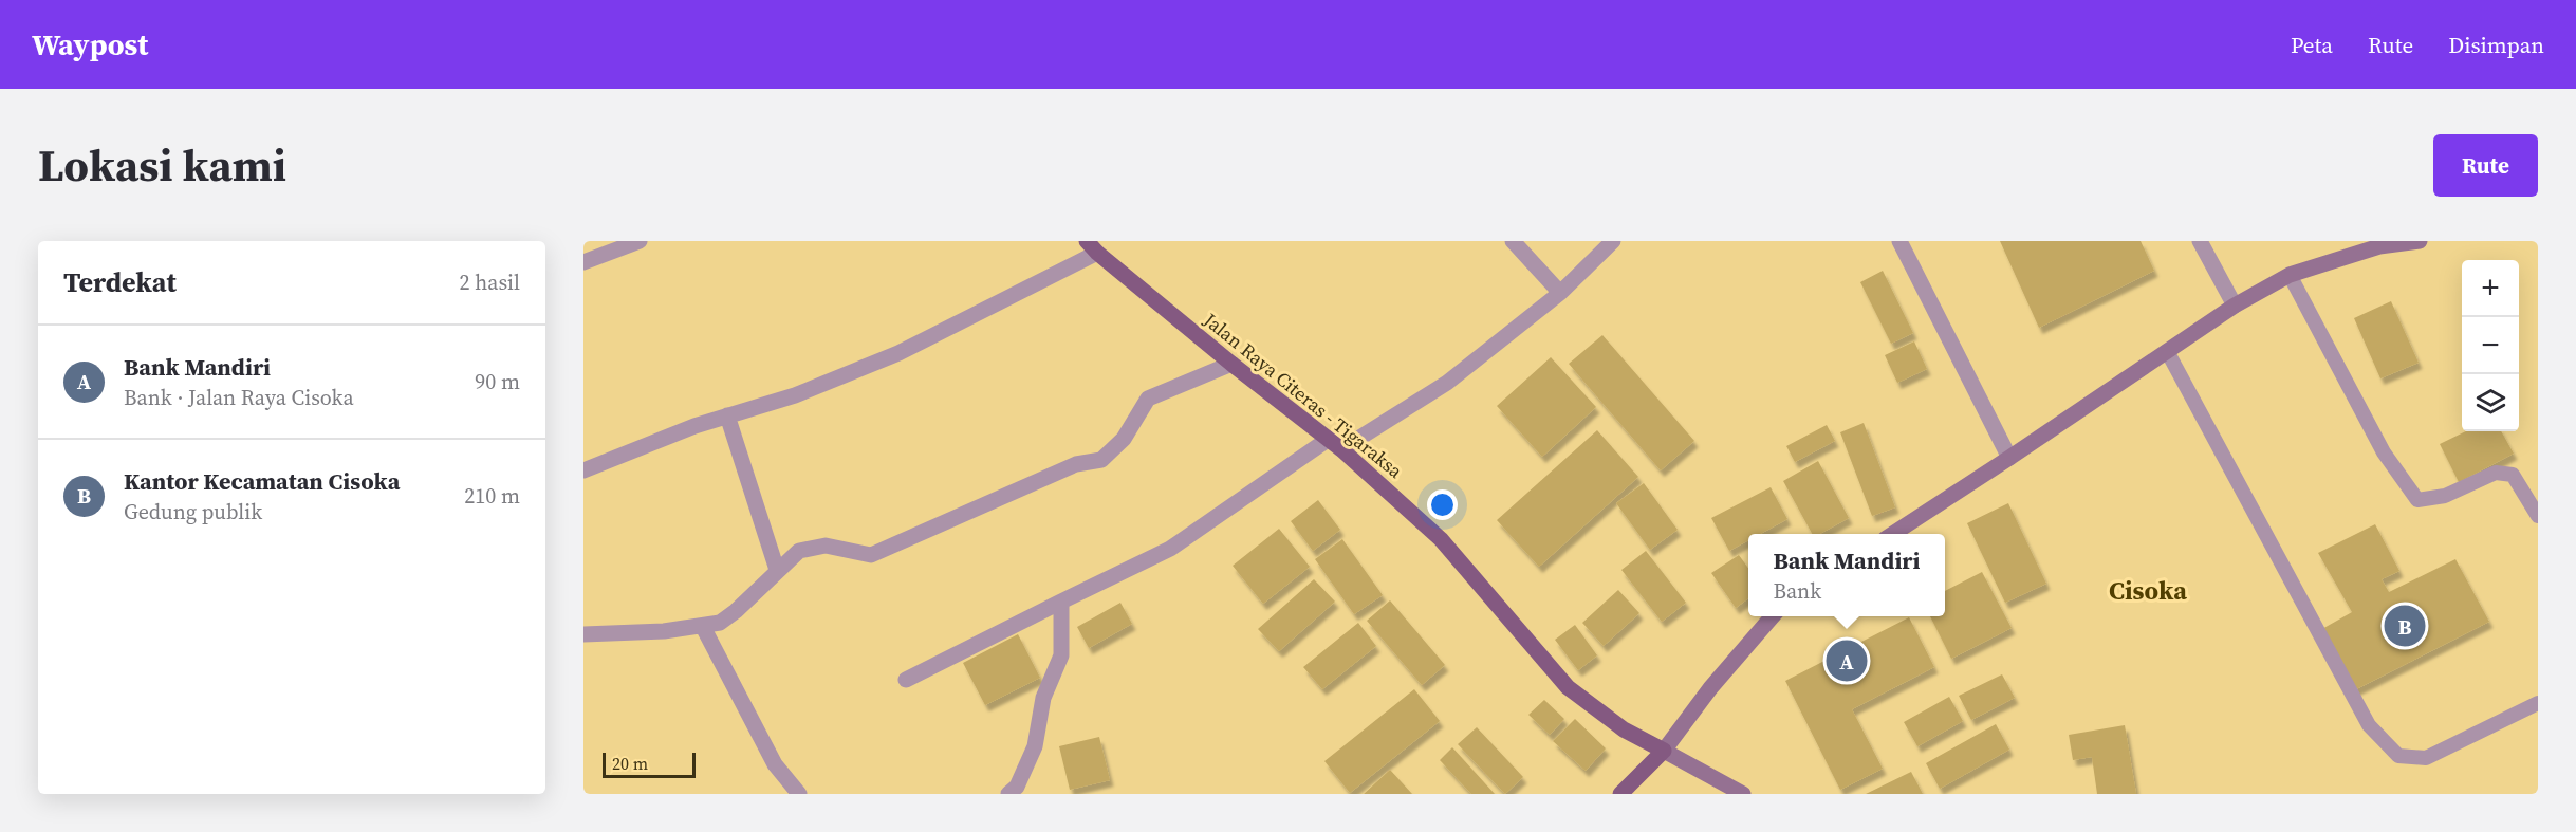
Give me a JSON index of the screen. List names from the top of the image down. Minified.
{"streets":{"main road":["Jalan Raya Citeras - Tigaraksa"]},"districts":["Cisoka"],"scale_bar":"20 m","page":{"header":"Waypost","nav":["Peta","Rute","Disimpan"],"title":"Lokasi kami","buttons":"Rute","heading":["Terdekat","2 hasil"],"map_buttons":["+","−"],"list":[{"mark":"A","name":"Bank Mandiri","note":"Bank · Jalan Raya Cisoka","value":"90 m"},{"mark":"B","name":"Kantor Kecamatan Cisoka","note":"Gedung publik","value":"210 m"}],"popup":["Bank Mandiri","Bank"],"pins":["B","A"],"scale":"20 m"}}
